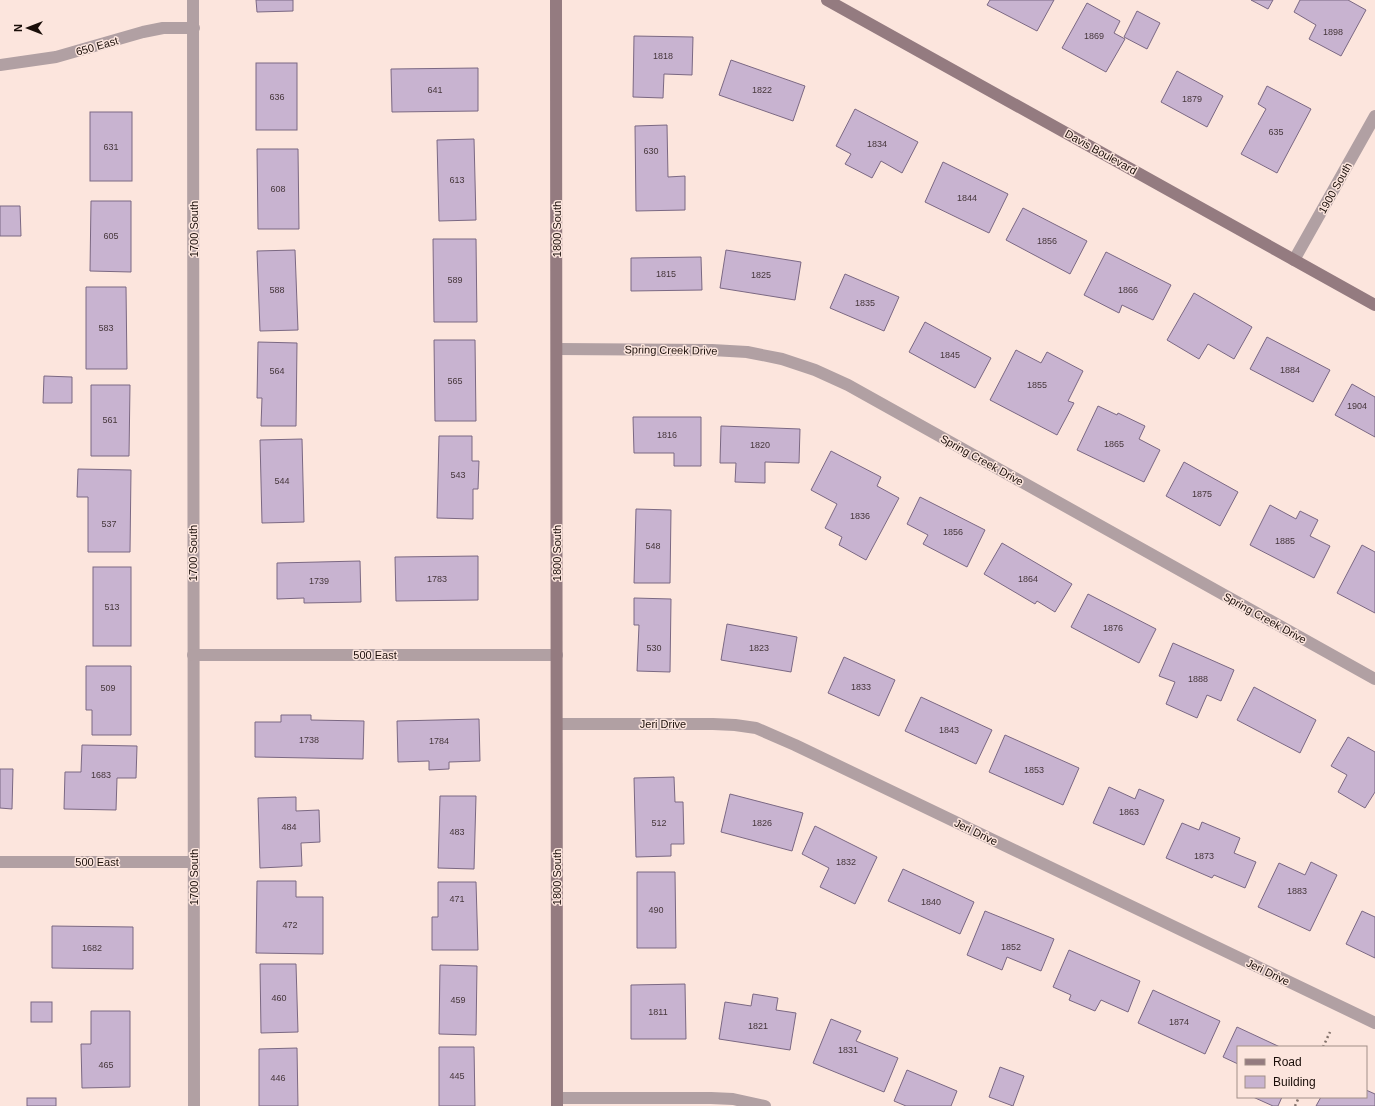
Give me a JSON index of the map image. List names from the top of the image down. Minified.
{"streets":{"main road":["Davis Boulevard","1800 South"],"street":["650 East","1900 South","1700 South","Spring Creek Drive","500 East","Jeri Drive"]},"crossings":[["650 East","1700 South"],["Davis Boulevard","1900 South"],["1700 South","500 East"],["1800 South","Spring Creek Drive"],["1800 South","500 East"],["1800 South","Jeri Drive"]],"house_numbers":["1898","1869","1818","641","1822","636","1879","635","1834","631","630","613","608","1844","605","1856","1815","1825","589","588","1866","1835","583","1845","1884","564","565","1855","1904","561","1816","1865","1820","543","544","1875","1836","537","1856","1885","548","1783","1864","1739","513","1876","530","1823","1888","1833","509","1843","1738","1784","1853","1683","1863","512","1826","484","483","1873","1832","1883","471","1840","490","472","1852","1682","460","459","1811","1874","1821","1831","465","445","446"],"legend":["Road","Building"],"north":"left"}
